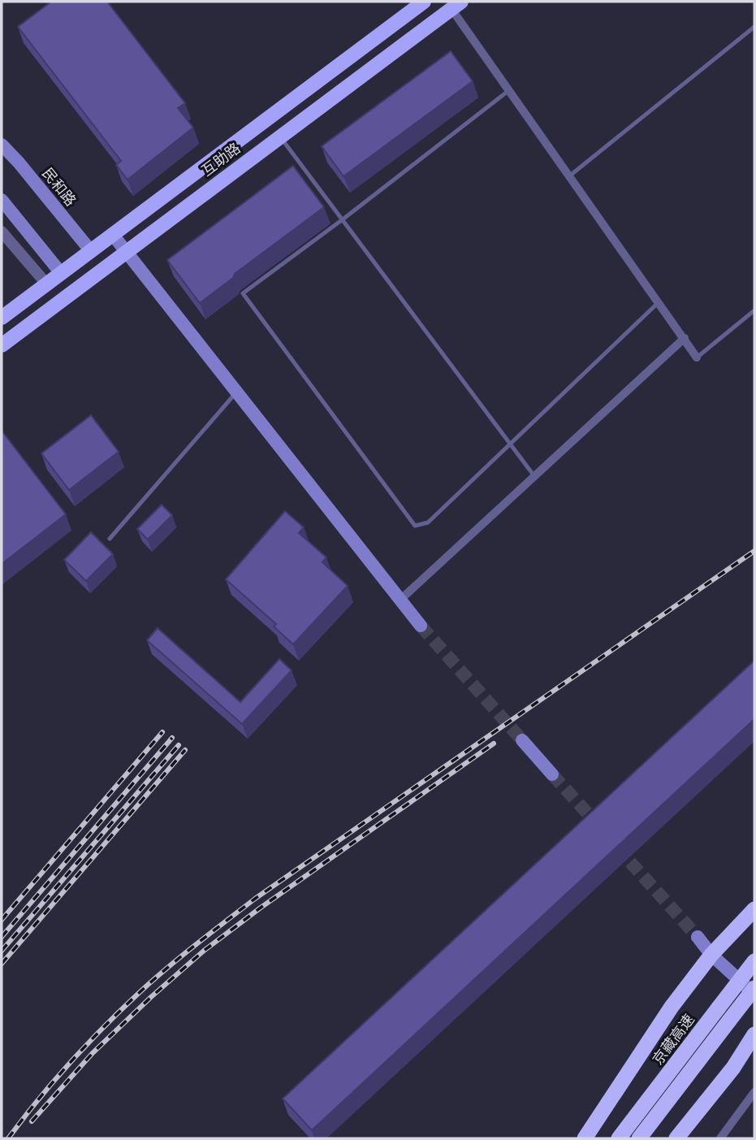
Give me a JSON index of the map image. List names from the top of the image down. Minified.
{"streets":{"highway":["互助路","京藏高速"],"main road":["民和路"]},"crossings":[["互助路","民和路"]]}
